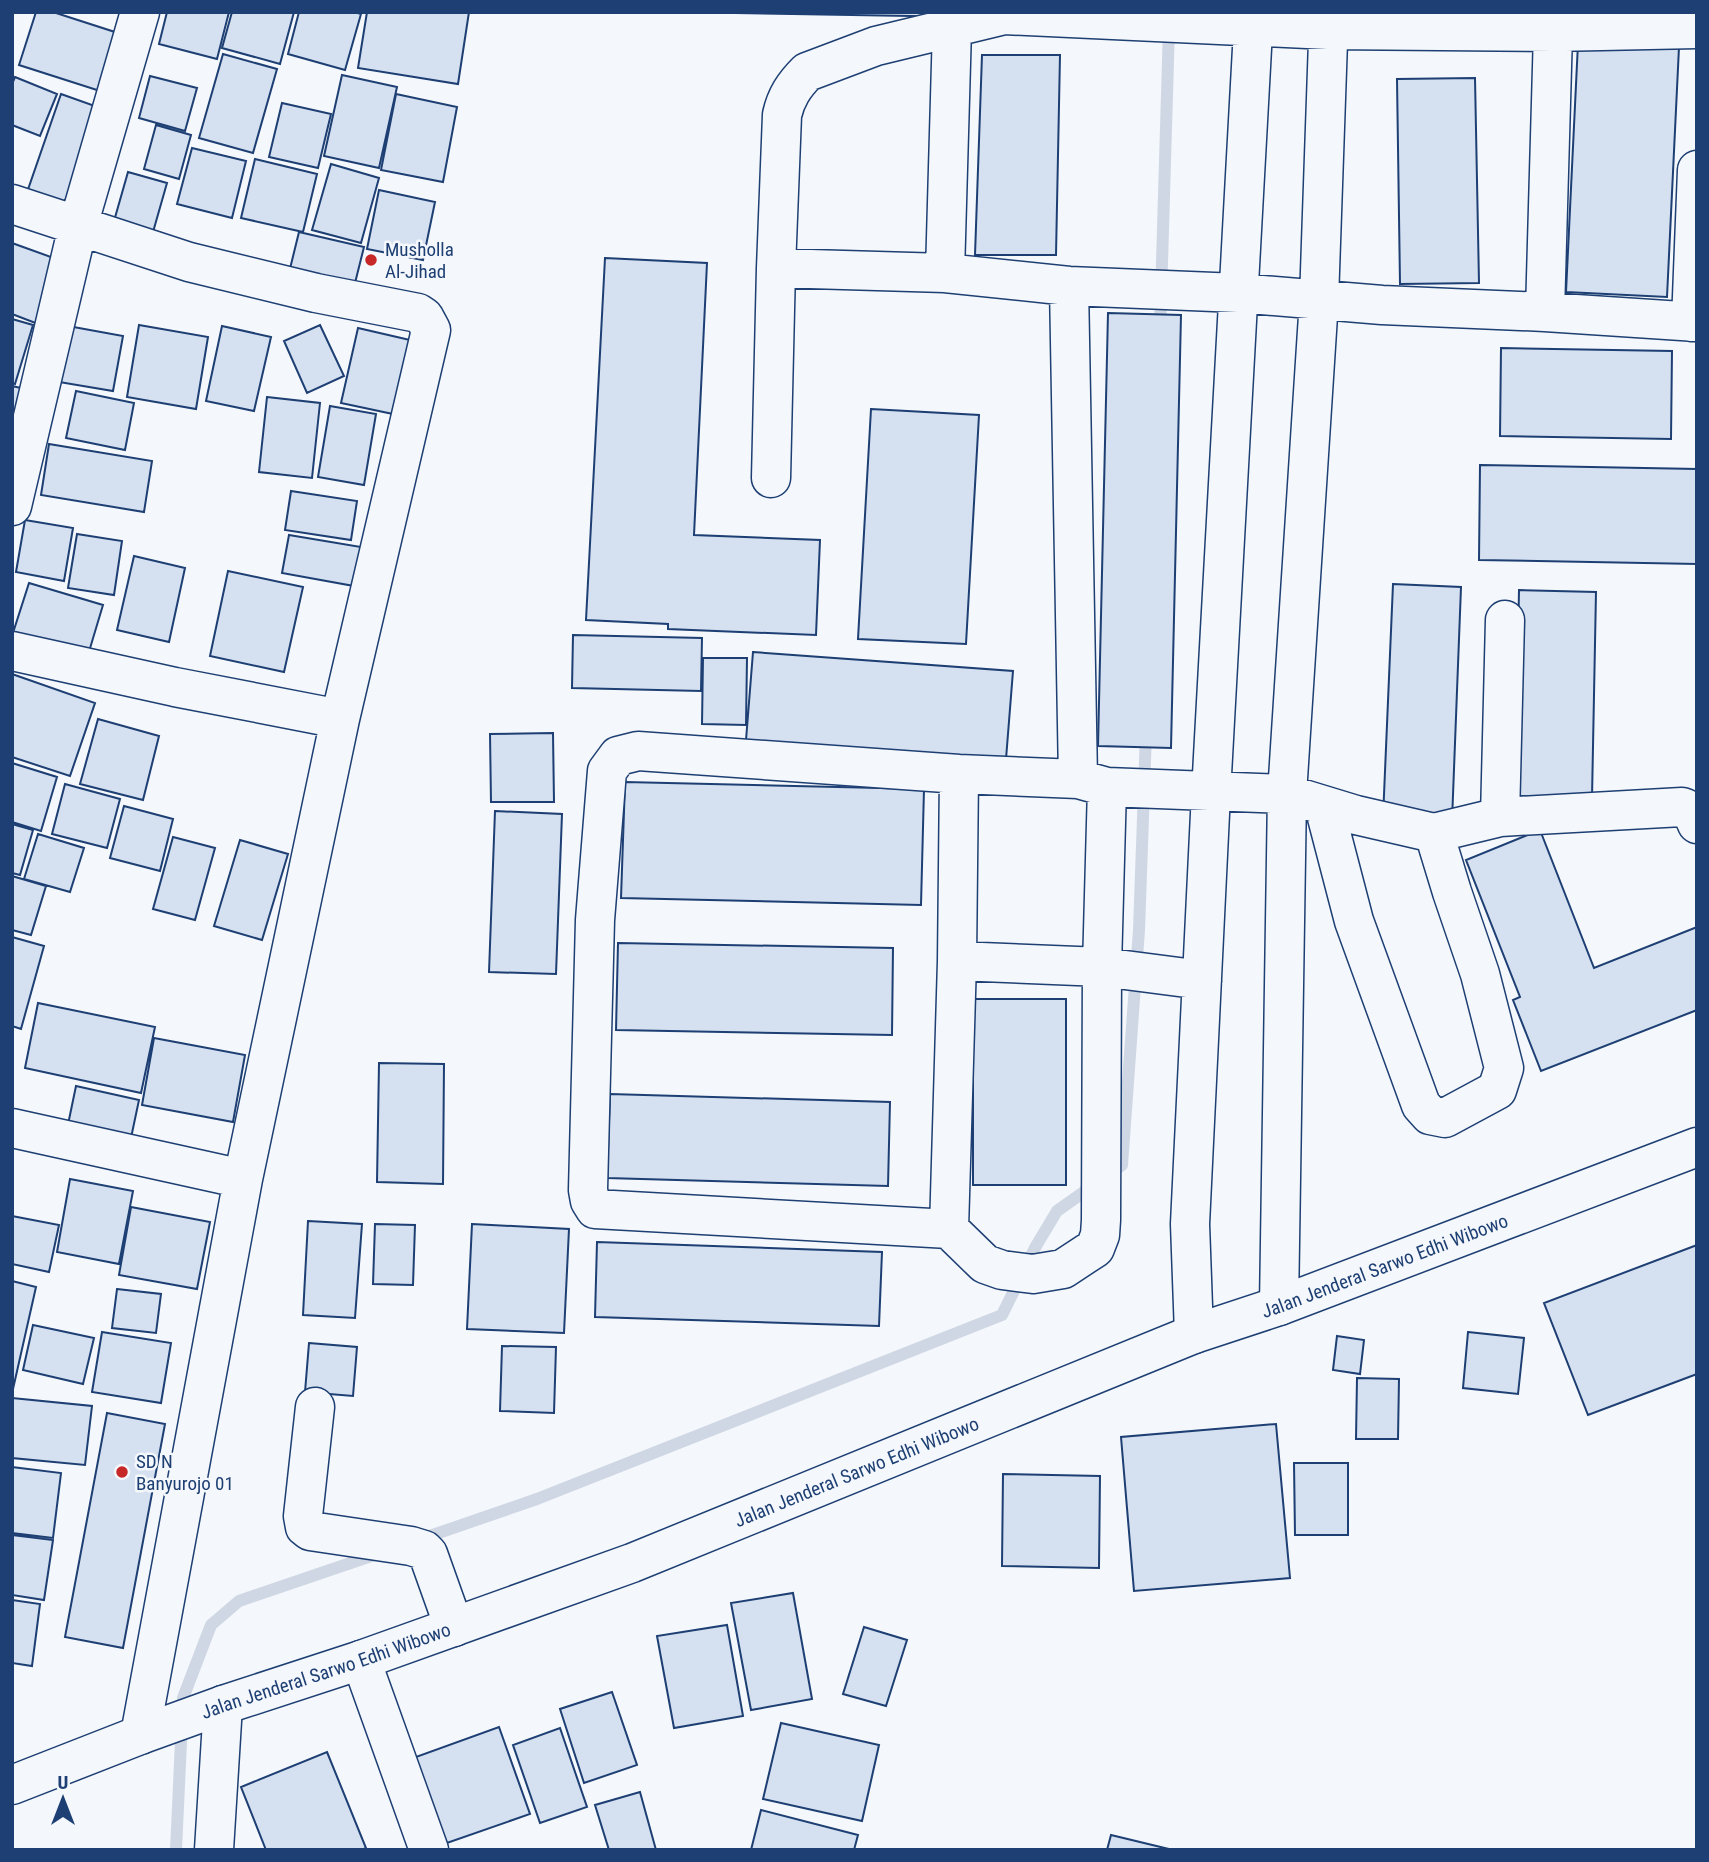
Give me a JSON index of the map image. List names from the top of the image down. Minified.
{"streets":{"street":["Jalan Jenderal Sarwo Edhi Wibowo"]},"places":["Musholla Al-Jihad","SD N Banyurojo 01"],"north":"top"}
